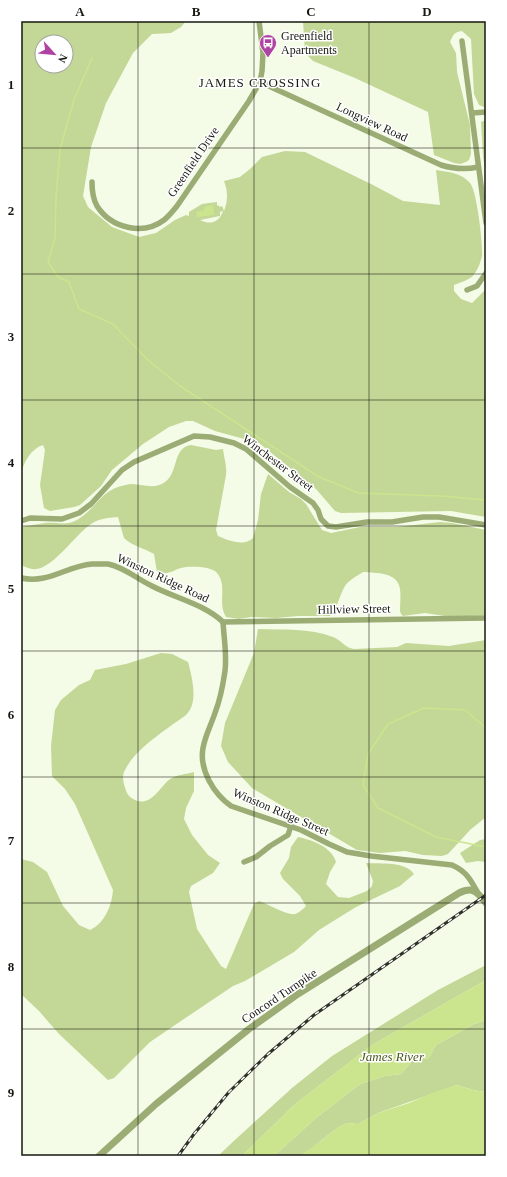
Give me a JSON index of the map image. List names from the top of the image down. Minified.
{"streets":{"street":["Longview Road","Greenfield Drive","Winchester Street","Winston Ridge Road","Hillview Street","Winston Ridge Street","Concord Turnpike"]},"crossings":[["Longview Road","Greenfield Drive"],["Winston Ridge Road","Hillview Street"],["Winston Ridge Road","Winston Ridge Street"],["Hillview Street","Winston Ridge Street"],["Winston Ridge Street","Concord Turnpike"]],"districts":["JAMES CROSSING"],"water":["James River"],"places":{"bus stop":["Greenfield Apartments"]},"north":"bottom right","grid":{"columns":["A","B","C","D"],"rows":["1","2","3","4","5","6","7","8","9"]}}
